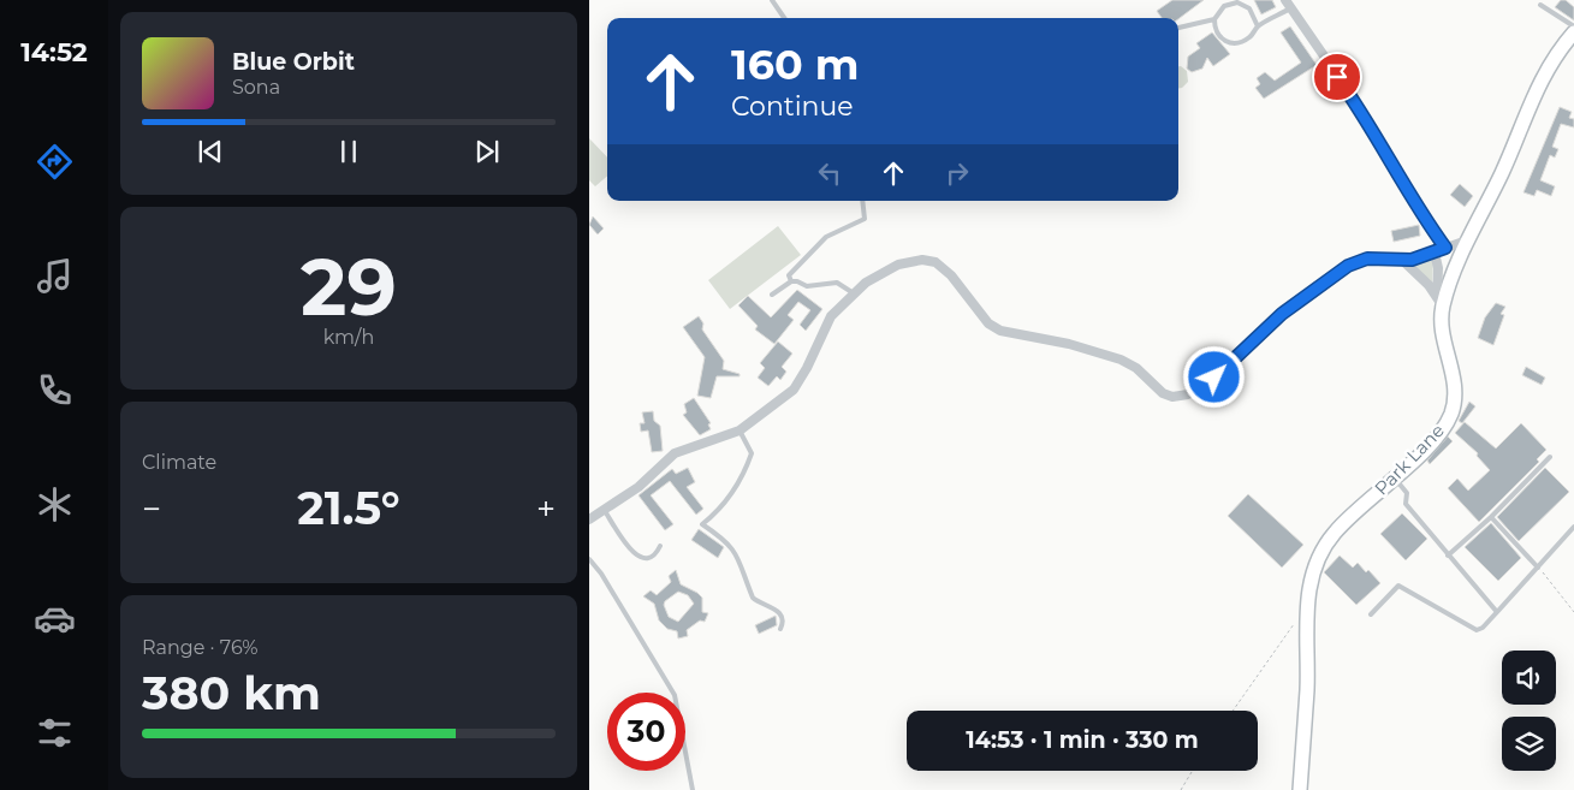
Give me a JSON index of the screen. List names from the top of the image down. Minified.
{"streets":{"street":["Park Lane"]},"page":{"tabs":"14:52","turn":["160 m","Continue"],"song":["Blue Orbit","Sona"],"tile":[["29","km/h"],"Climate",["Range · 76%","380 km"]],"heat":["−","21.5°","+"],"limit":"30","trip":"14:53 · 1 min · 330 m"}}
